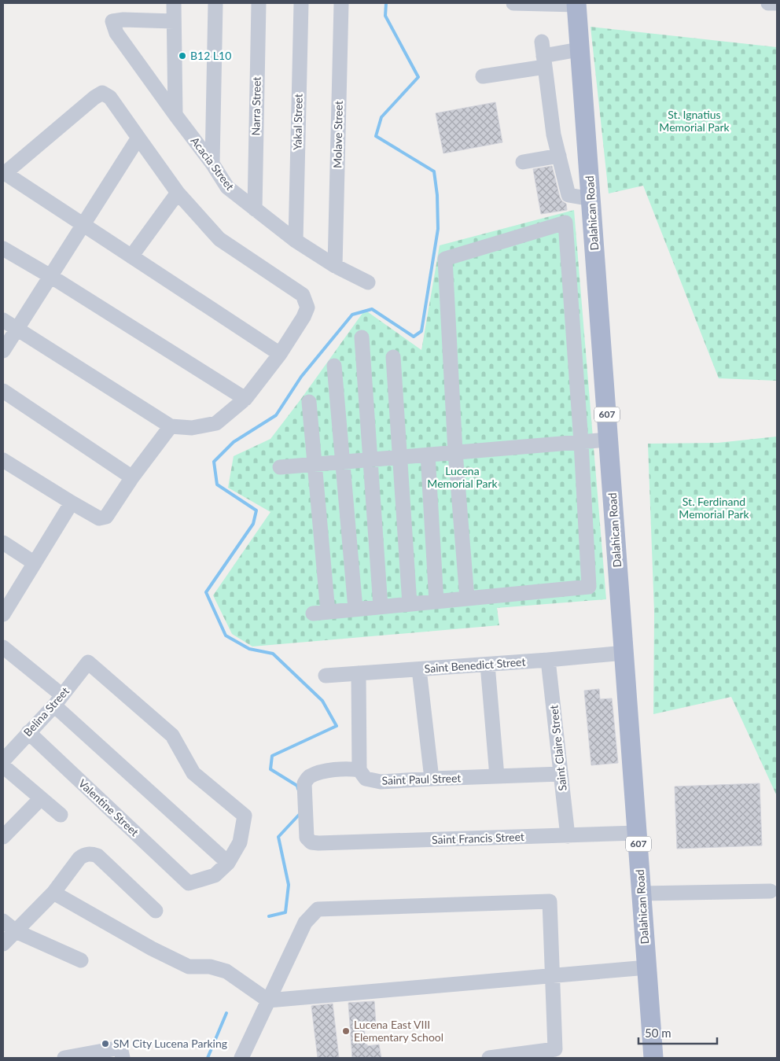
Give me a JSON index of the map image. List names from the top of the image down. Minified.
{"streets":{"main road":["Dalahican Road","607"],"street":["Narra Street","Yakal Street","Molave Street","Acacia Street","Saint Benedict Street","Belina Street","Saint Claire Street","Saint Paul Street","Valentine Street","Saint Francis Street"]},"crossings":[["Narra Street","Acacia Street"],["Yakal Street","Acacia Street"],["Molave Street","Acacia Street"],["Dalahican Road","Saint Benedict Street"],["Dalahican Road","Saint Francis Street"],["Saint Benedict Street","Saint Claire Street"],["Belina Street","Valentine Street"],["Saint Claire Street","Saint Paul Street"],["Saint Claire Street","Saint Francis Street"],["Saint Paul Street","Saint Francis Street"]],"parks":["St. Ignatius Memorial Park","Lucena Memorial Park","St. Ferdinand Memorial Park"],"places":["B12 L10","Lucena East VIII Elementary School","SM City Lucena Parking"],"scale_bar":"50 m"}
